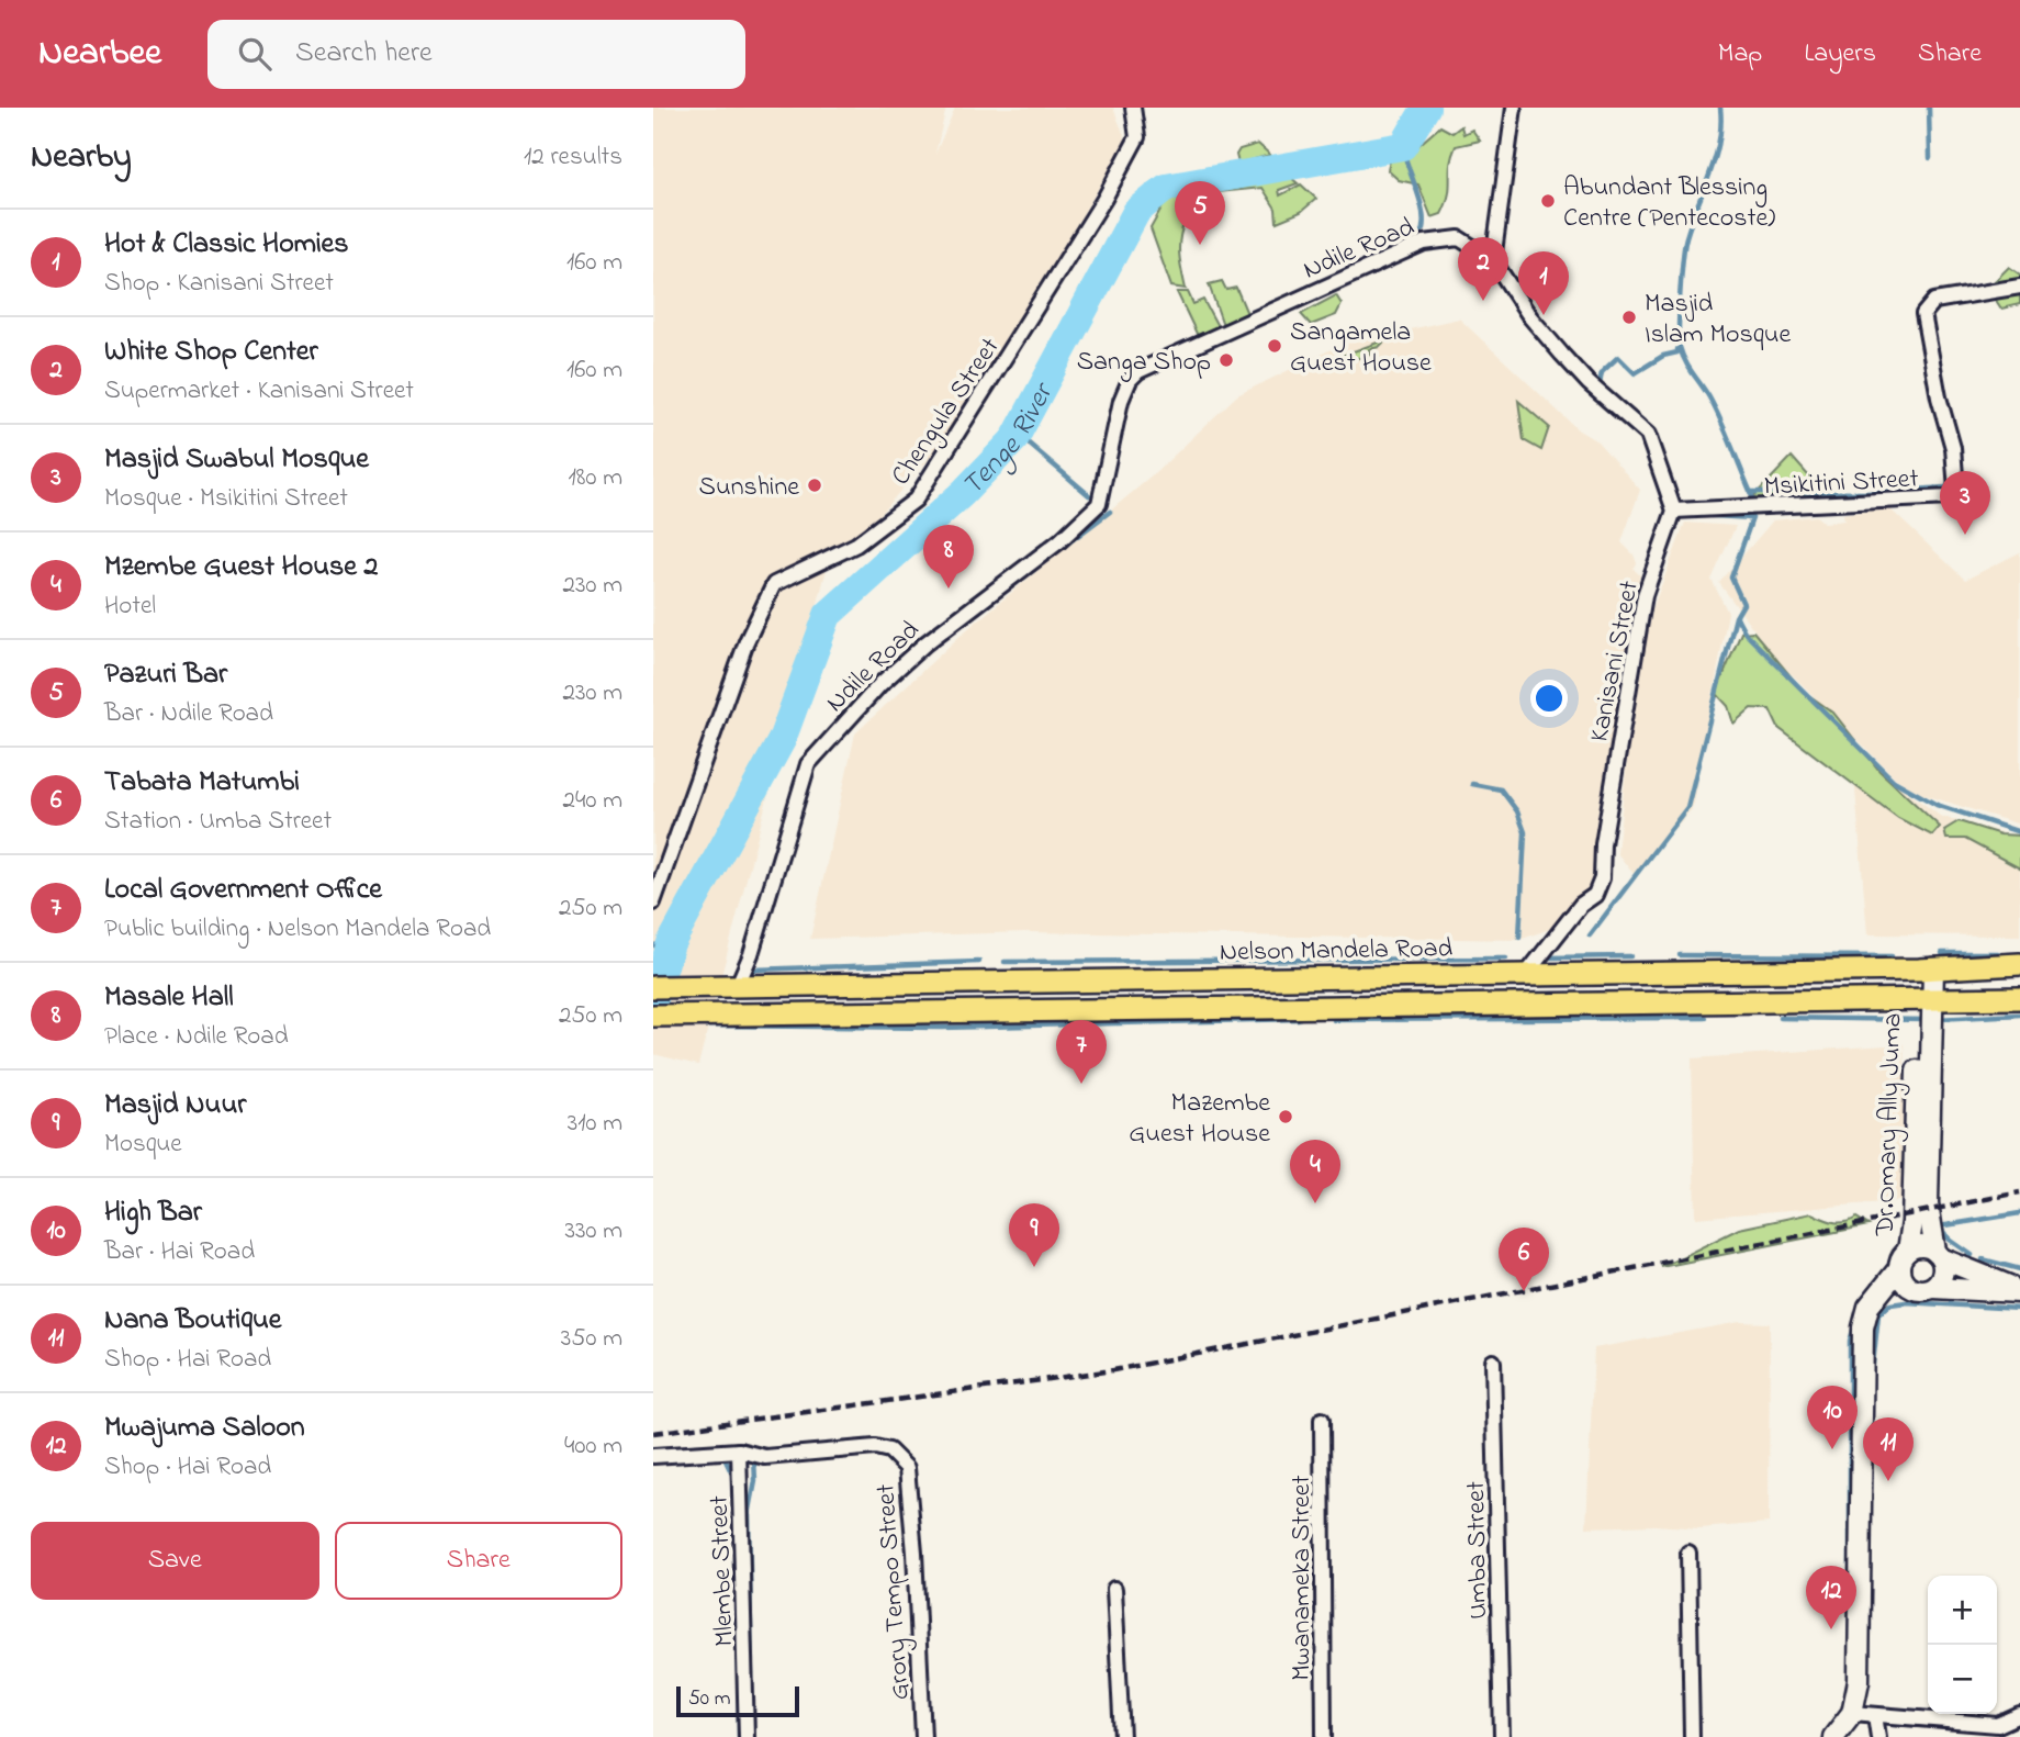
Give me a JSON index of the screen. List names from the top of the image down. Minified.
{"streets":{"main road":["Nelson Mandela Road","Dr.Omary Ally Juma"],"street":["Ndile Road","Chengula Street","Msikitini Street","Kanisani Street","Umba Street","Mlembe Street","Mwanameka Street","Grory Tempo Street"]},"crossings":[["Ndile Road","Nelson Mandela Road"],["Msikitini Street","Kanisani Street"],["Kanisani Street","Nelson Mandela Road"],["Mlembe Street","Grory Tempo Street"]],"water":["Tenge River"],"places":["Abundant Blessing Centre (Pentecoste)","Masjid Islam Mosque","Sangamela Guest House","Sanga Shop","Sunshine","Mazembe Guest House"],"scale_bar":"50 m","page":{"header":"Nearbee","search":"Search here","nav":["Map","Layers","Share"],"heading":["Nearby","12 results"],"pins":["5","2","1","3","8","7","4","9","6","10","11","12"],"list":[{"mark":"1","name":"Hot & Classic Homies","note":"Shop · Kanisani Street","value":"160 m"},{"mark":"2","name":"White Shop Center","note":"Supermarket · Kanisani Street","value":"160 m"},{"mark":"3","name":"Masjid Swabul Mosque","note":"Mosque · Msikitini Street","value":"180 m"},{"mark":"4","name":"Mzembe Guest House 2","note":"Hotel","value":"230 m"},{"mark":"5","name":"Pazuri Bar","note":"Bar · Ndile Road","value":"230 m"},{"mark":"6","name":"Tabata Matumbi","note":"Station · Umba Street","value":"240 m"},{"mark":"7","name":"Local Government Office","note":"Public building · Nelson Mandela Road","value":"250 m"},{"mark":"8","name":"Masale Hall","note":"Place · Ndile Road","value":"250 m"},{"mark":"9","name":"Masjid Nuur","note":"Mosque","value":"310 m"},{"mark":"10","name":"High Bar","note":"Bar · Hai Road","value":"330 m"},{"mark":"11","name":"Nana Boutique","note":"Shop · Hai Road","value":"350 m"},{"mark":"12","name":"Mwajuma Saloon","note":"Shop · Hai Road","value":"400 m"}],"buttons":["Save","Share"],"map_buttons":["+","−"],"scale":"50 m"}}
